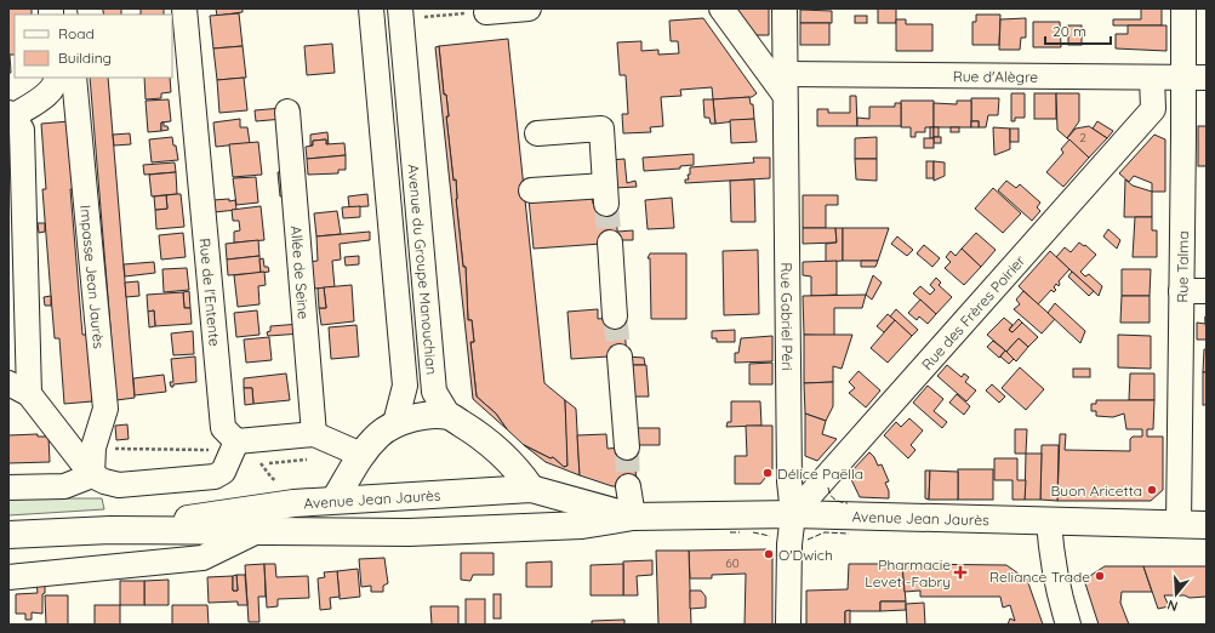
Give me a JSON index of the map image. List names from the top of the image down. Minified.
{"streets":{"main road":["Avenue du Groupe Manouchian","Avenue Jean Jaurès"],"street":["Rue d'Alègre","Rue Talma","Allée de Seine","Impasse Jean Jaurès","Rue de l'Entente","Rue des Frères Poirier","Rue Gabriel Péri"]},"crossings":[["Rue d'Alègre","Rue Talma"],["Rue d'Alègre","Rue Gabriel Péri"],["Rue Talma","Avenue Jean Jaurès"],["Avenue du Groupe Manouchian","Avenue Jean Jaurès"],["Rue des Frères Poirier","Rue Gabriel Péri"],["Rue des Frères Poirier","Avenue Jean Jaurès"],["Rue Gabriel Péri","Avenue Jean Jaurès"]],"places":{"other":["Délice Paëlla","Buon Aricetta","O'Dwich","Reliance Trade"],"health":["Pharmacie Levet -Fabry"]},"house_numbers":["2","60"],"legend":["Road","Building"],"scale_bar":"20 m","north":"bottom"}
